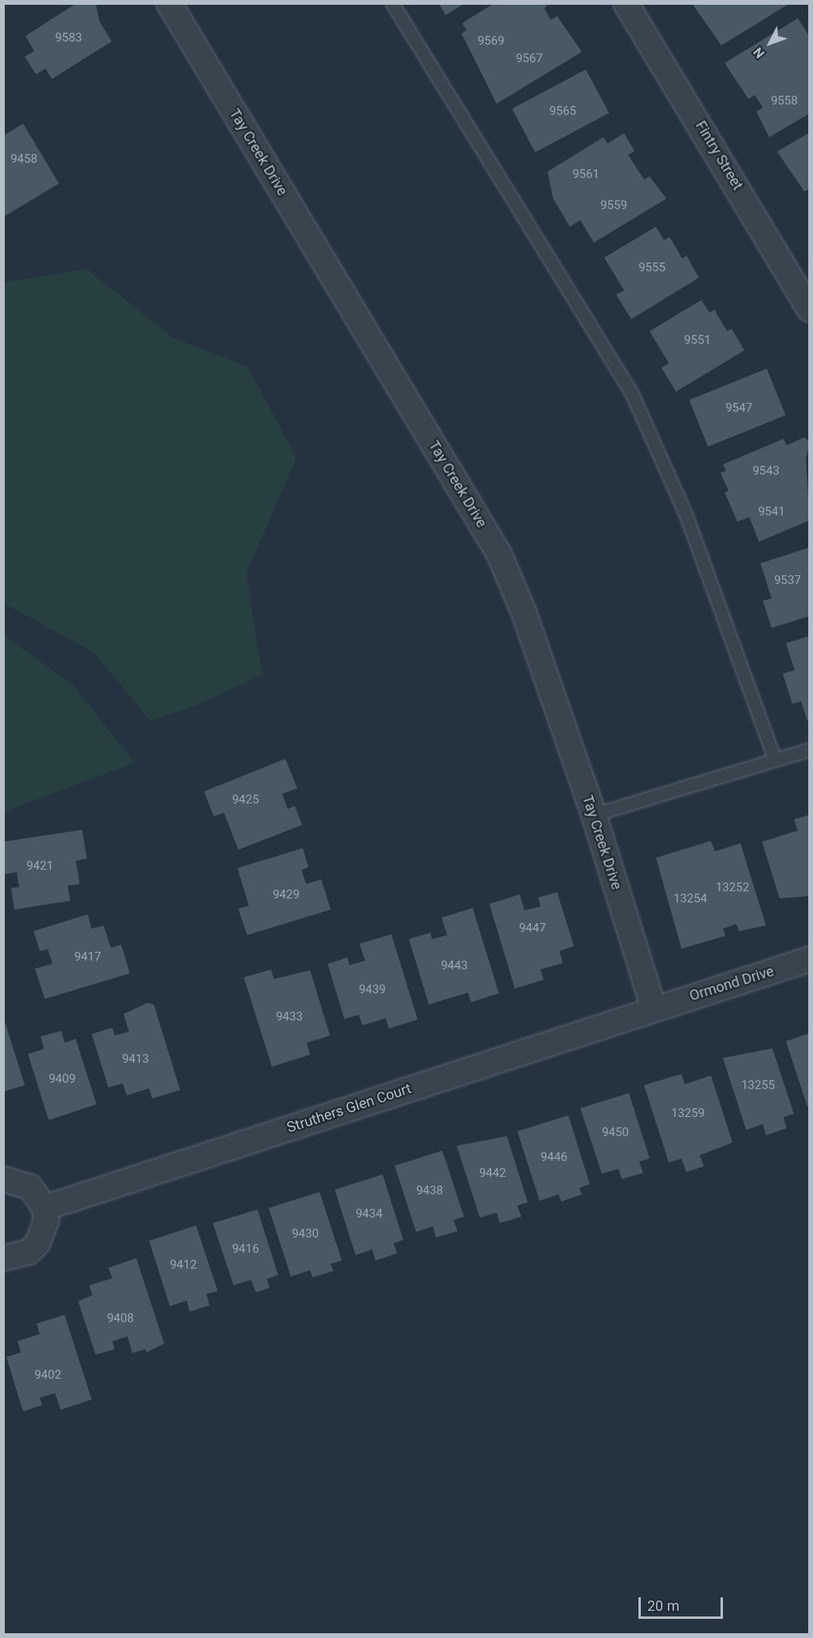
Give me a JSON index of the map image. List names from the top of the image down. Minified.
{"streets":{"street":["Tay Creek Drive","Fintry Street","Ormond Drive","Struthers Glen Court"]},"crossings":[["Tay Creek Drive","Ormond Drive"],["Tay Creek Drive","Struthers Glen Court"],["Ormond Drive","Struthers Glen Court"]],"house_numbers":["9583","9569","9567","9558","9565","9458","9561","9559","9555","9551","9547","9543","9541","9537","9425","9421","13252","9429","13254","9447","9417","9443","9439","9433","9413","9409","13255","13259","9450","9446","9442","9438","9434","9430","9416","9412","9408","9402"],"scale_bar":"20 m","north":"bottom left"}
